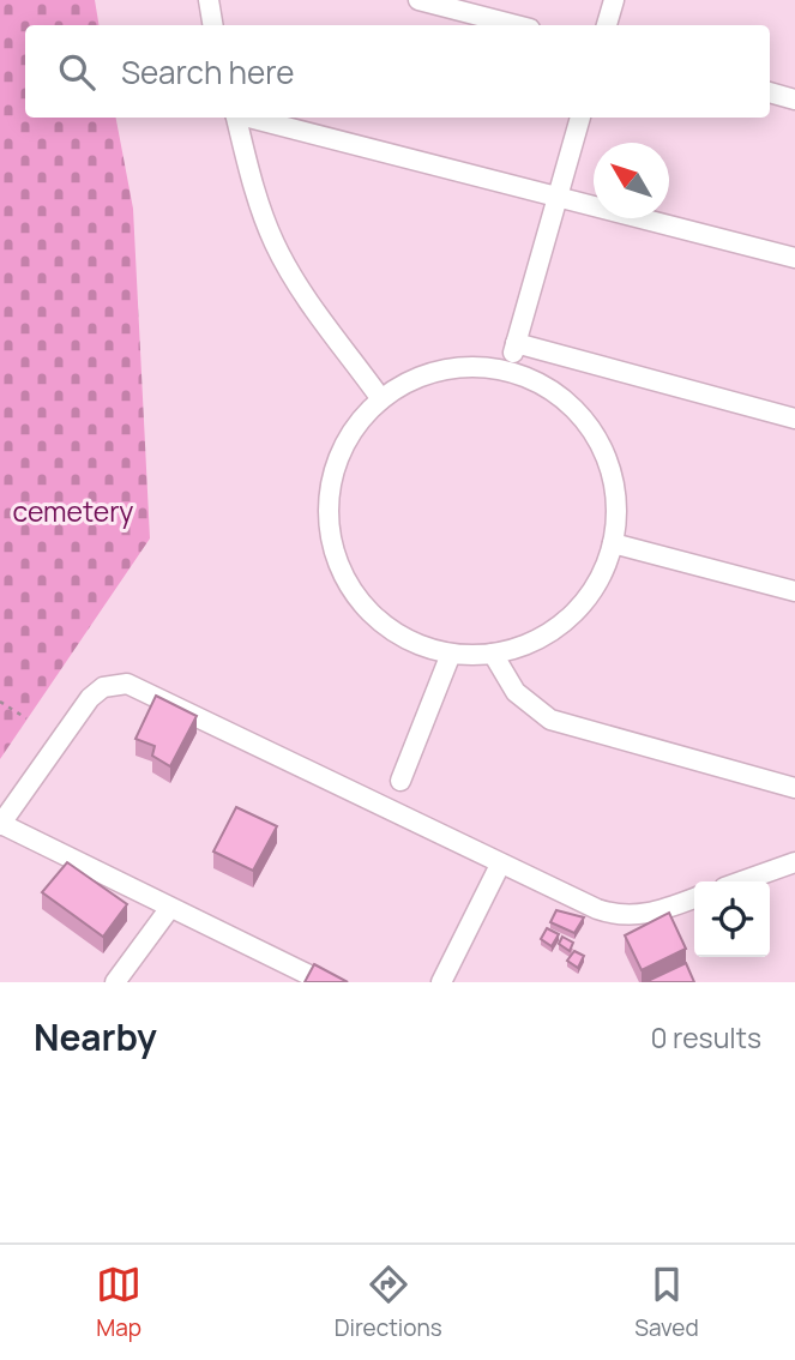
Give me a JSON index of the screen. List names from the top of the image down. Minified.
{"parks":["cemetery"],"north":"top left","page":{"search":"Search here","heading":["Nearby","0 results"],"nav":["Map","Directions","Saved"]}}
